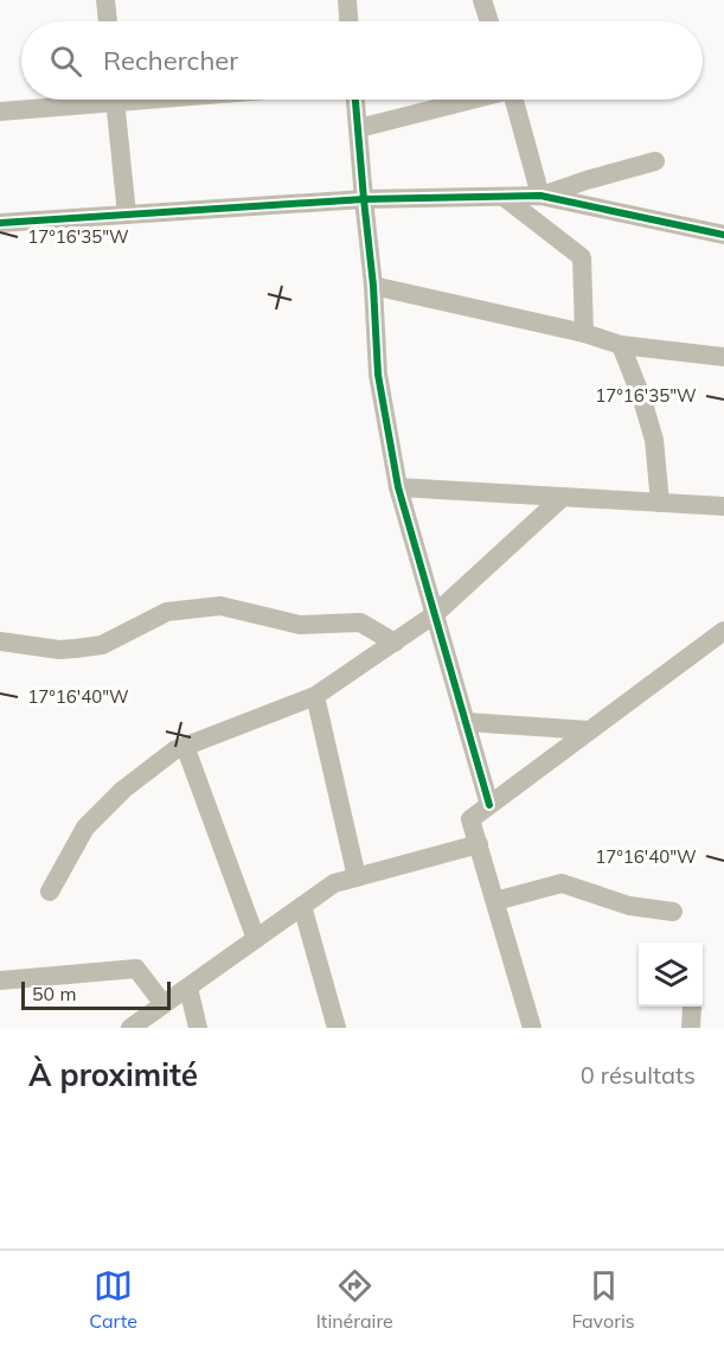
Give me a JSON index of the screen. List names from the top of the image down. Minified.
{"scale_bar":"50 m","page":{"search":"Rechercher","scale":"50 m","heading":["À proximité","0 résultats"],"nav":["Carte","Itinéraire","Favoris"]},"coordinates":["17°16'35\"W","17°16'40\"W"]}
